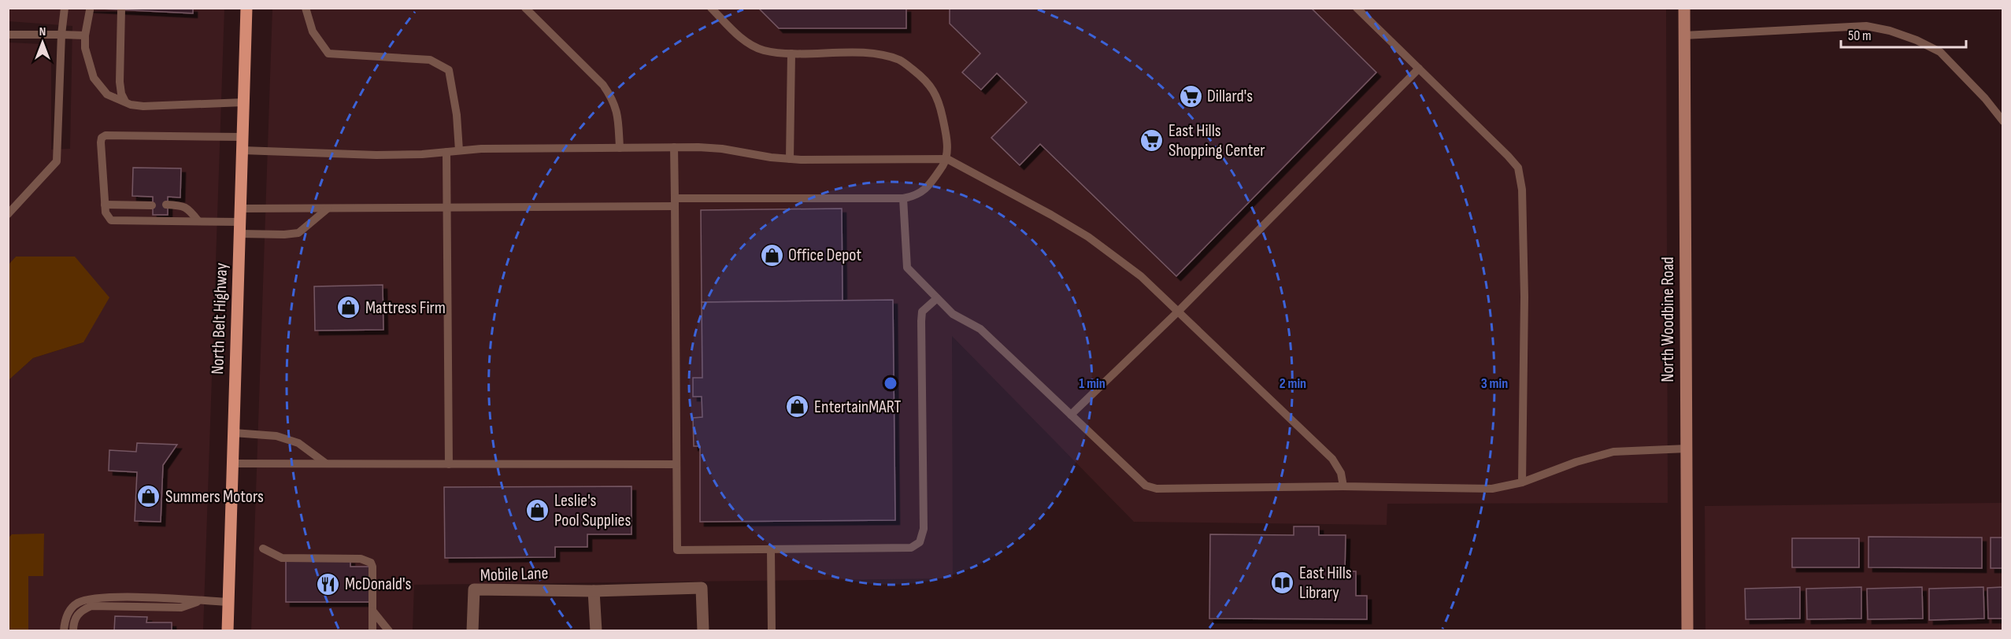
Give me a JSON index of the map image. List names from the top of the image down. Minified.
{"streets":{"main road":["North Belt Highway","North Woodbine Road"],"street":["Mobile Lane"]},"places":{"supermarket":["Dillard's","East Hills Shopping Center"],"shop":["Office Depot","Mattress Firm","EntertainMART","Summers Motors","Leslie's Pool Supplies"],"library":["East Hills Library"],"restaurant":["McDonald's"]},"scale_bar":"50 m","north":"top","rings":["1 min","2 min","3 min"]}
